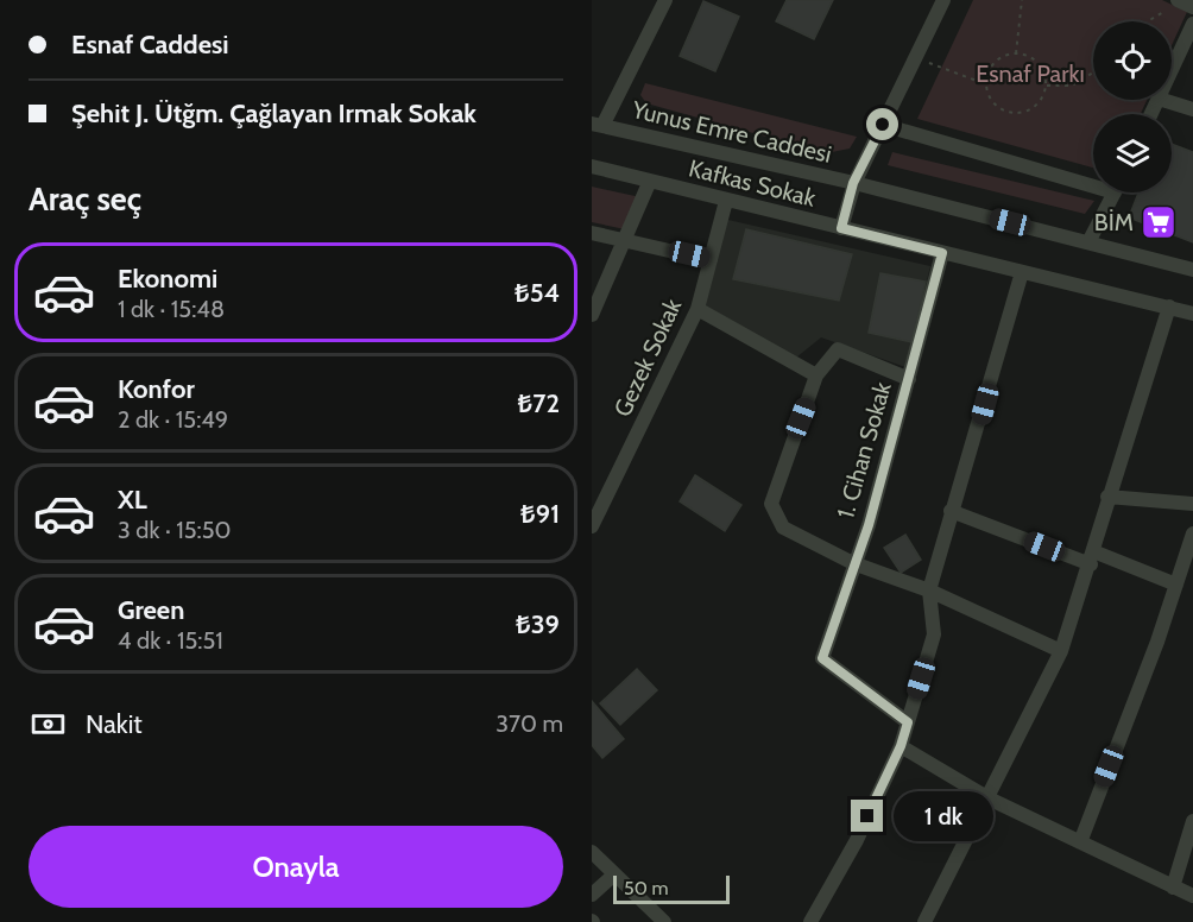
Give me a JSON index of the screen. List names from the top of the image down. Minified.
{"streets":{"street":["Yunus Emre Caddesi","Kafkas Sokak","Gezek Sokak","1. Cihan Sokak"]},"crossings":[["Kafkas Sokak","Gezek Sokak"],["Kafkas Sokak","1. Cihan Sokak"]],"parks":["Esnaf Parkı"],"places":{"supermarket":["BİM"]},"scale_bar":"50 m","page":{"banner":["Esnaf Caddesi","Şehit J. Ütğm. Çağlayan Irmak Sokak"],"heading":"Araç seç","list":[{"name":"Ekonomi","note":"1 dk · 15:48","value":"₺54"},{"name":"Konfor","note":"2 dk · 15:49","value":"₺72"},{"name":"XL","note":"3 dk · 15:50","value":"₺91"},{"name":"Green","note":"4 dk · 15:51","value":"₺39"}],"pay":["Nakit","370 m"],"bubble":"1 dk","buttons":"Onayla","scale":"50 m"}}
